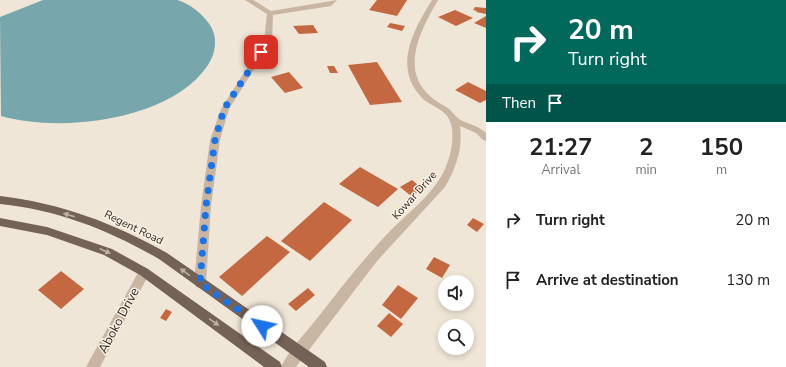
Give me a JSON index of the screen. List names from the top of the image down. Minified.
{"streets":{"main road":["Regent Road"],"street":["Kowar Drive","Aboko Drive"]},"crossings":[["Kowar Drive","Regent Road"]],"page":{"turn":["20 m","Turn right"],"then":"Then","eta":["21:27","Arrival","2","min","150","m"],"list":[{"name":"Turn right","value":"20 m"},{"name":"Arrive at destination","value":"130 m"}]}}
